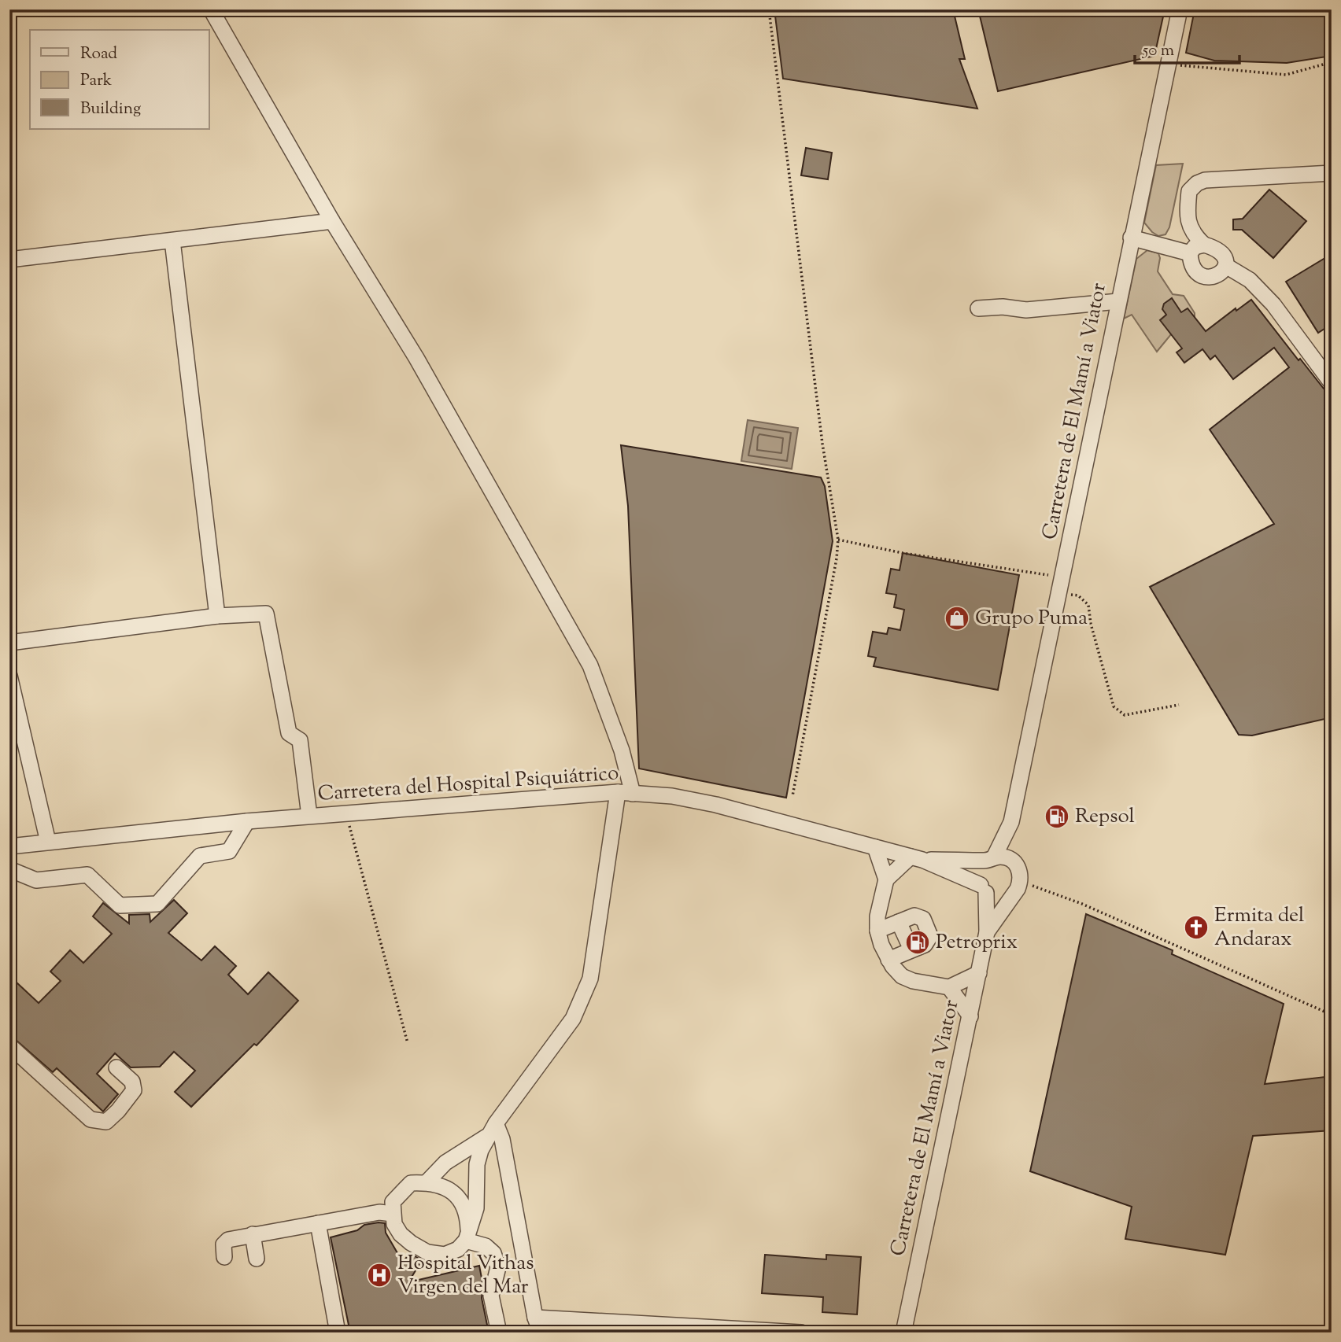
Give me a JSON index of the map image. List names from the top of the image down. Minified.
{"streets":{"street":["Carretera de El Mamí a Viator","Carretera del Hospital Psiquiátrico"]},"places":{"shop":["Grupo Puma"],"fuel station":["Repsol","Petroprix"],"church":["Ermita del Andarax"],"hospital":["Hospital Vithas Virgen del Mar"]},"legend":["Road","Park","Building"],"scale_bar":"50 m"}
